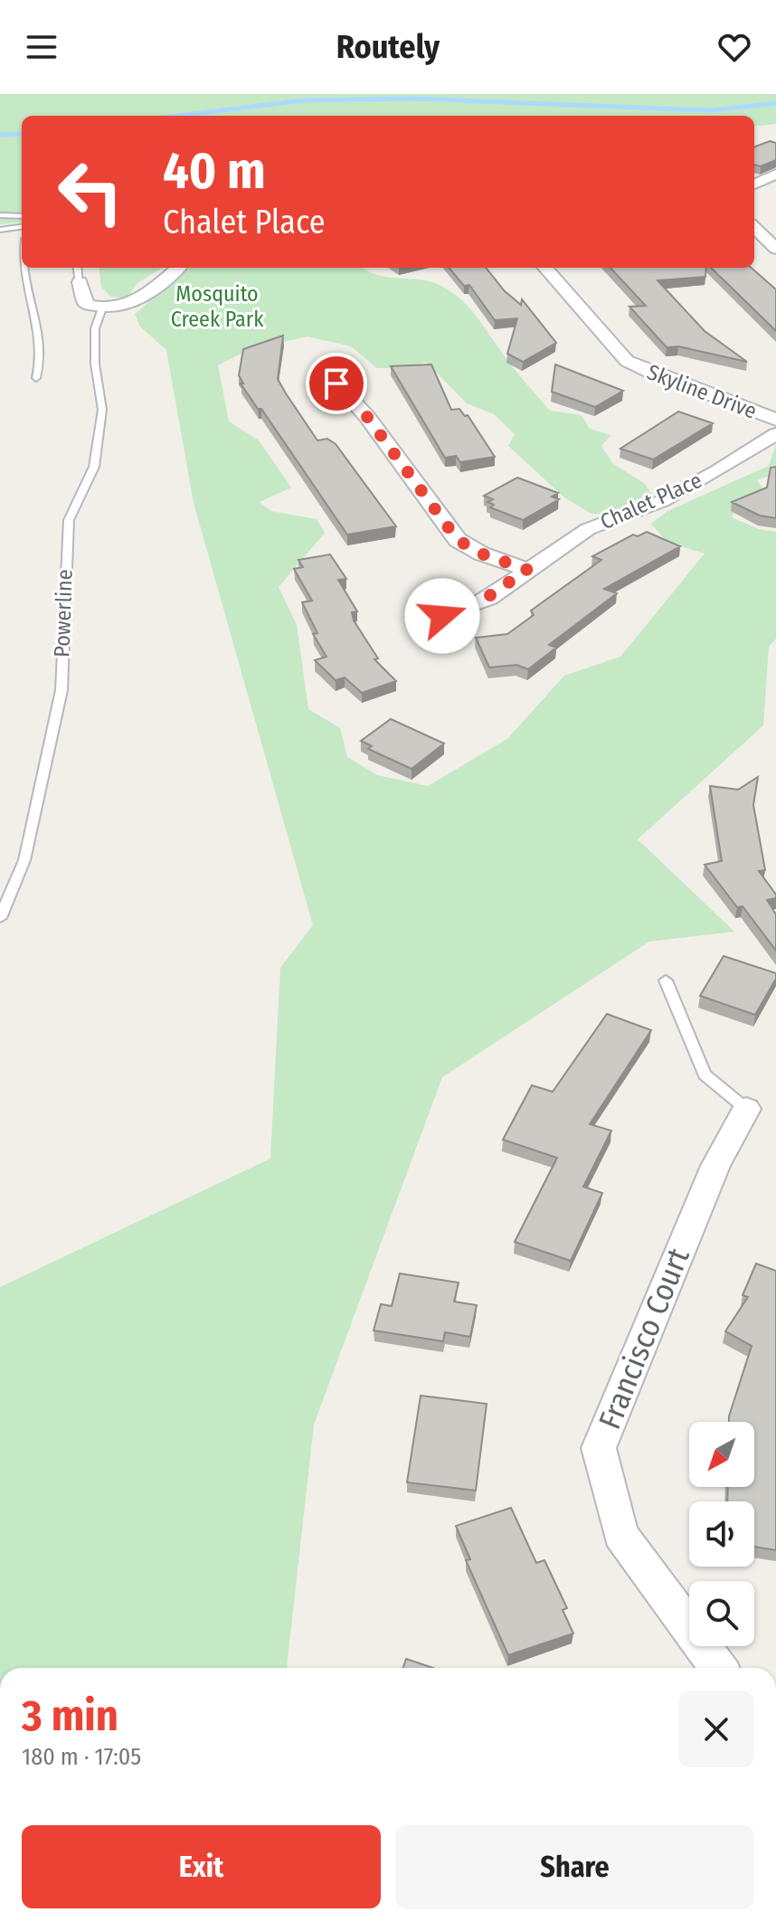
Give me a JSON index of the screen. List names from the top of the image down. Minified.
{"streets":{"street":["Skyline Drive","Chalet Place","Francisco Court"],"lane":["Powerline"]},"parks":["Mosquito Creek Park"],"north":"bottom left","page":{"header":"Routely","turn":["40 m","Chalet Place"],"heading":["3 min","180 m · 17:05"],"buttons":["Exit","Share"]}}
